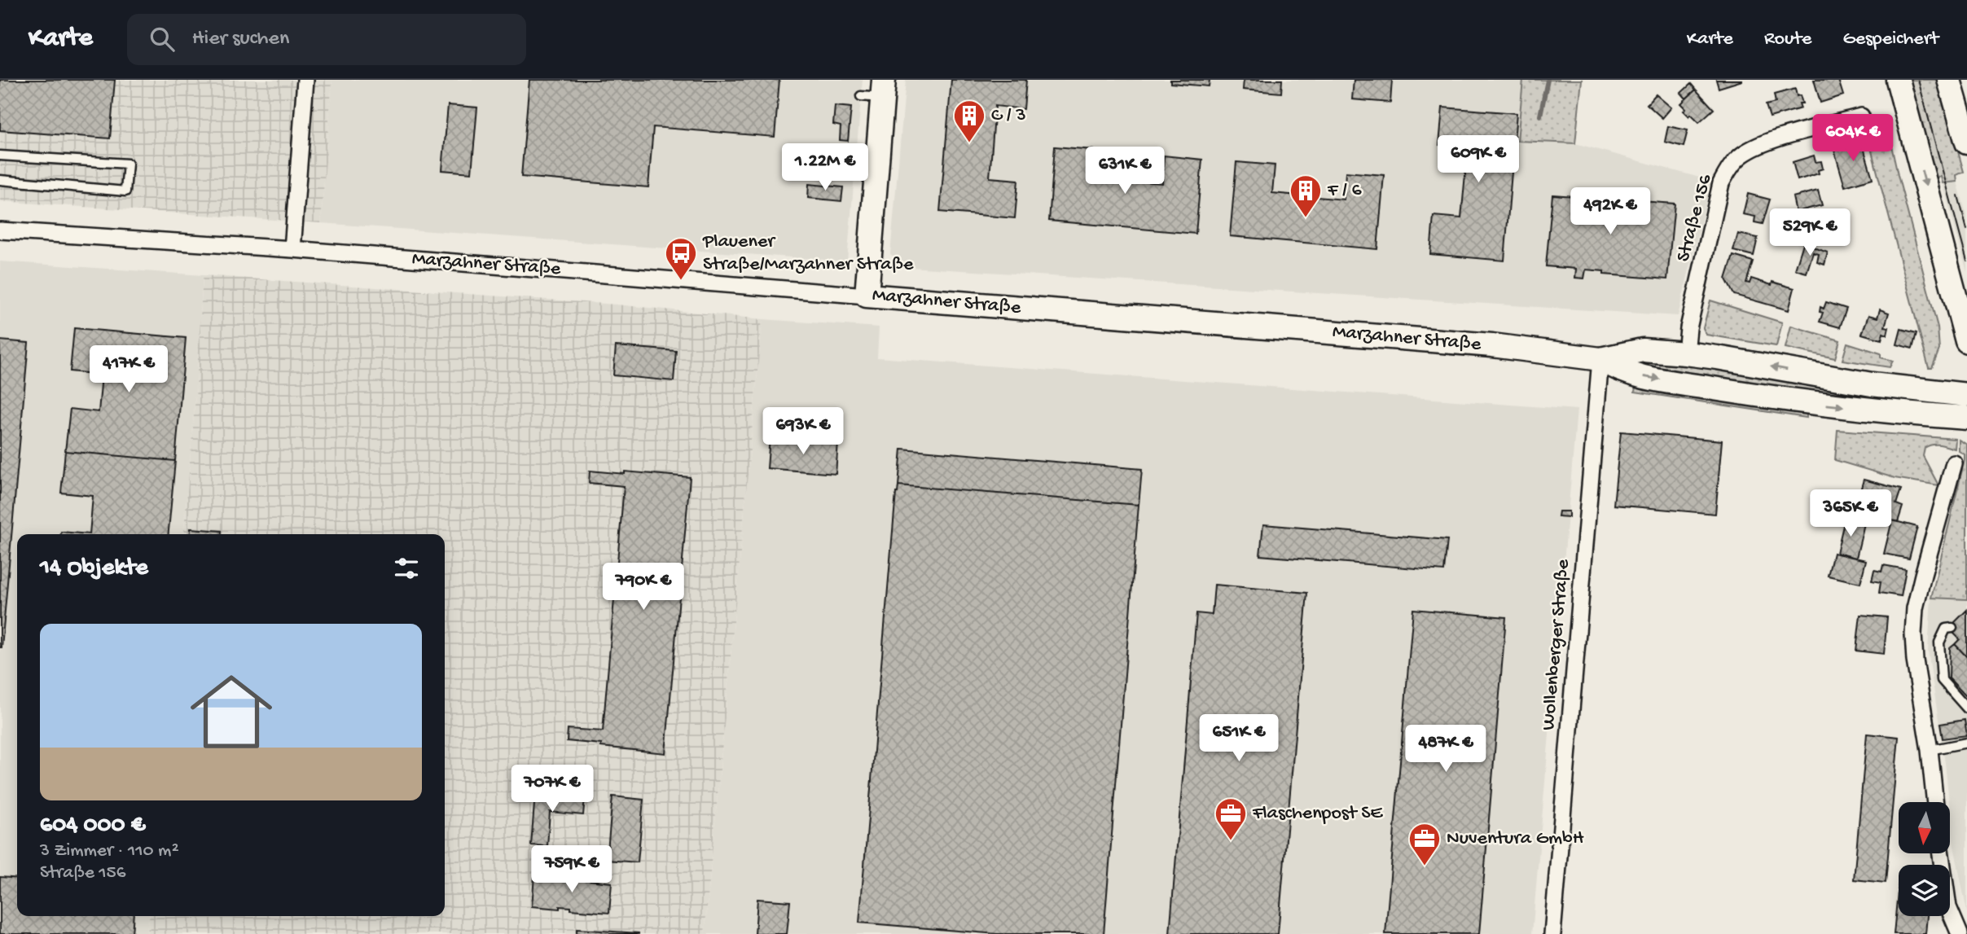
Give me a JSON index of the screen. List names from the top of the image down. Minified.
{"streets":{"street":["Straße 156","Marzahner Straße","Wollenberger Straße"]},"crossings":[["Straße 156","Marzahner Straße"],["Marzahner Straße","Wollenberger Straße"]],"places":{"building":["C / 3","F / 6"],"bus stop":["Plauener Straße/Marzahner Straße"],"office":["Flaschenpost SE","Nuventura GmbH"]},"north":"bottom","page":{"header":"Karte","search":"Hier suchen","nav":["Karte","Route","Gespeichert"],"price":["604K €","609K €","1.22M €","631K €","492K €","529K €","417K €","693K €","365K €","790K €","651K €","487K €","707K €","759K €"],"heading":"14 Objekte","list":[{"name":"604 000 €","note":"3 Zimmer · 110 m² · Straße 156"}]}}
